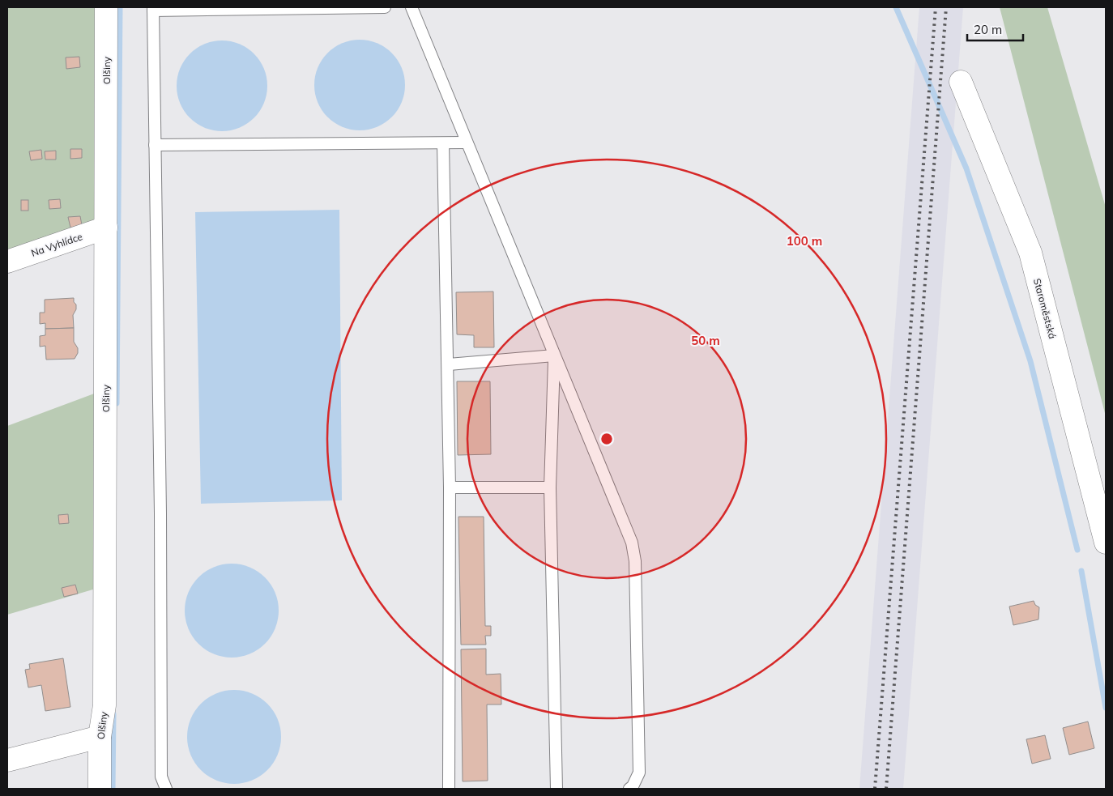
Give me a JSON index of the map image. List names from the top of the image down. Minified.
{"streets":{"street":["Olšiny","Na Vyhlídce","Staroměstská"]},"crossings":[["Olšiny","Na Vyhlídce"]],"scale_bar":"20 m","rings":["100 m","50 m"]}
